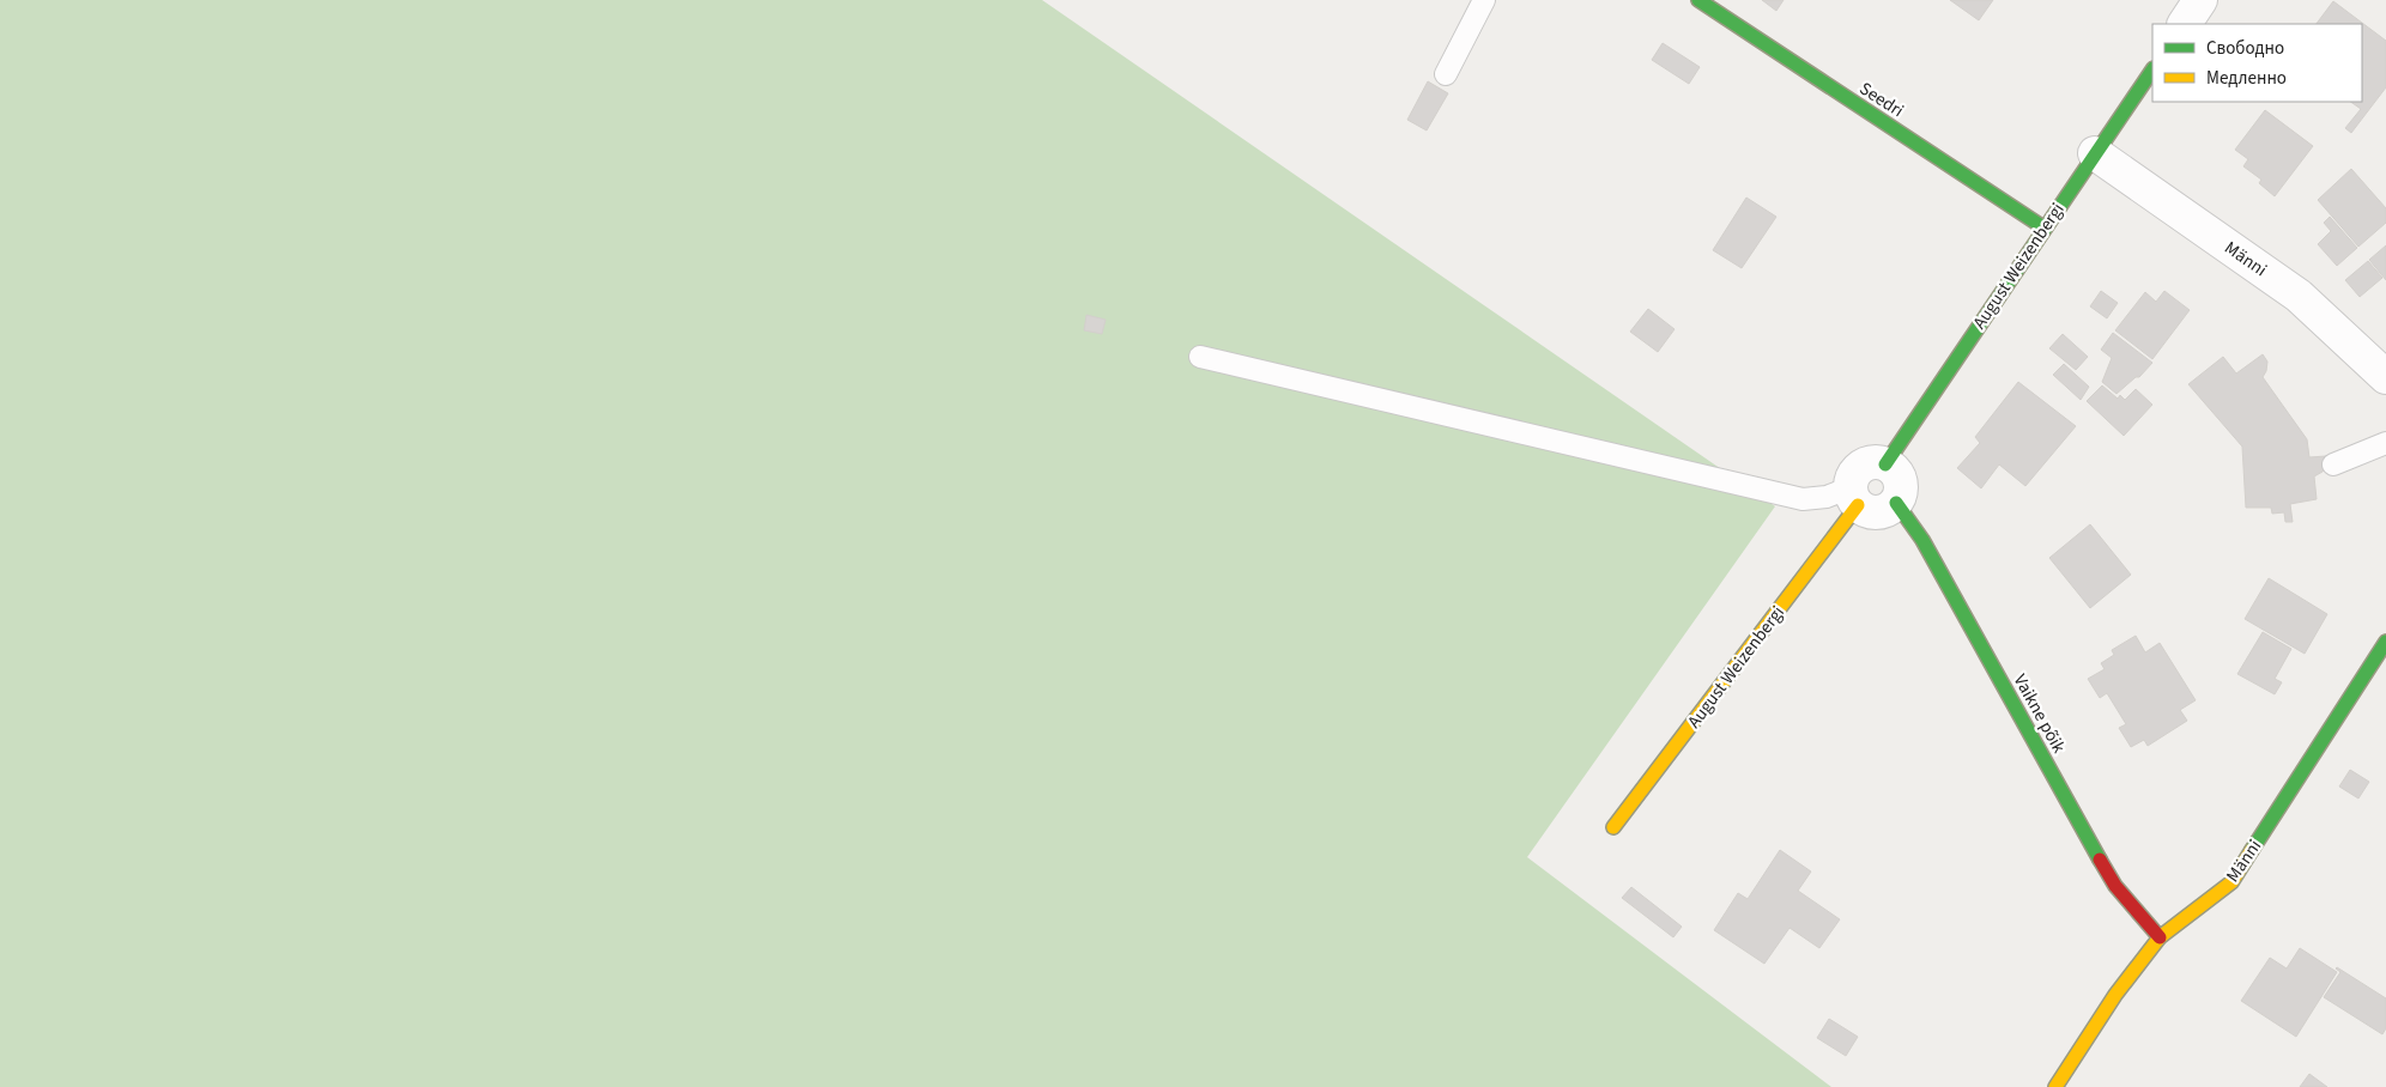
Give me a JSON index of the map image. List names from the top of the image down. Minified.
{"streets":{"street":["Seedri","Männi","August Weizenbergi","Vaikne põik"]},"crossings":[["Seedri","August Weizenbergi"],["Männi","August Weizenbergi"],["Männi","Vaikne põik"],["August Weizenbergi","Vaikne põik"]],"legend":["Свободно","Медленно"]}
